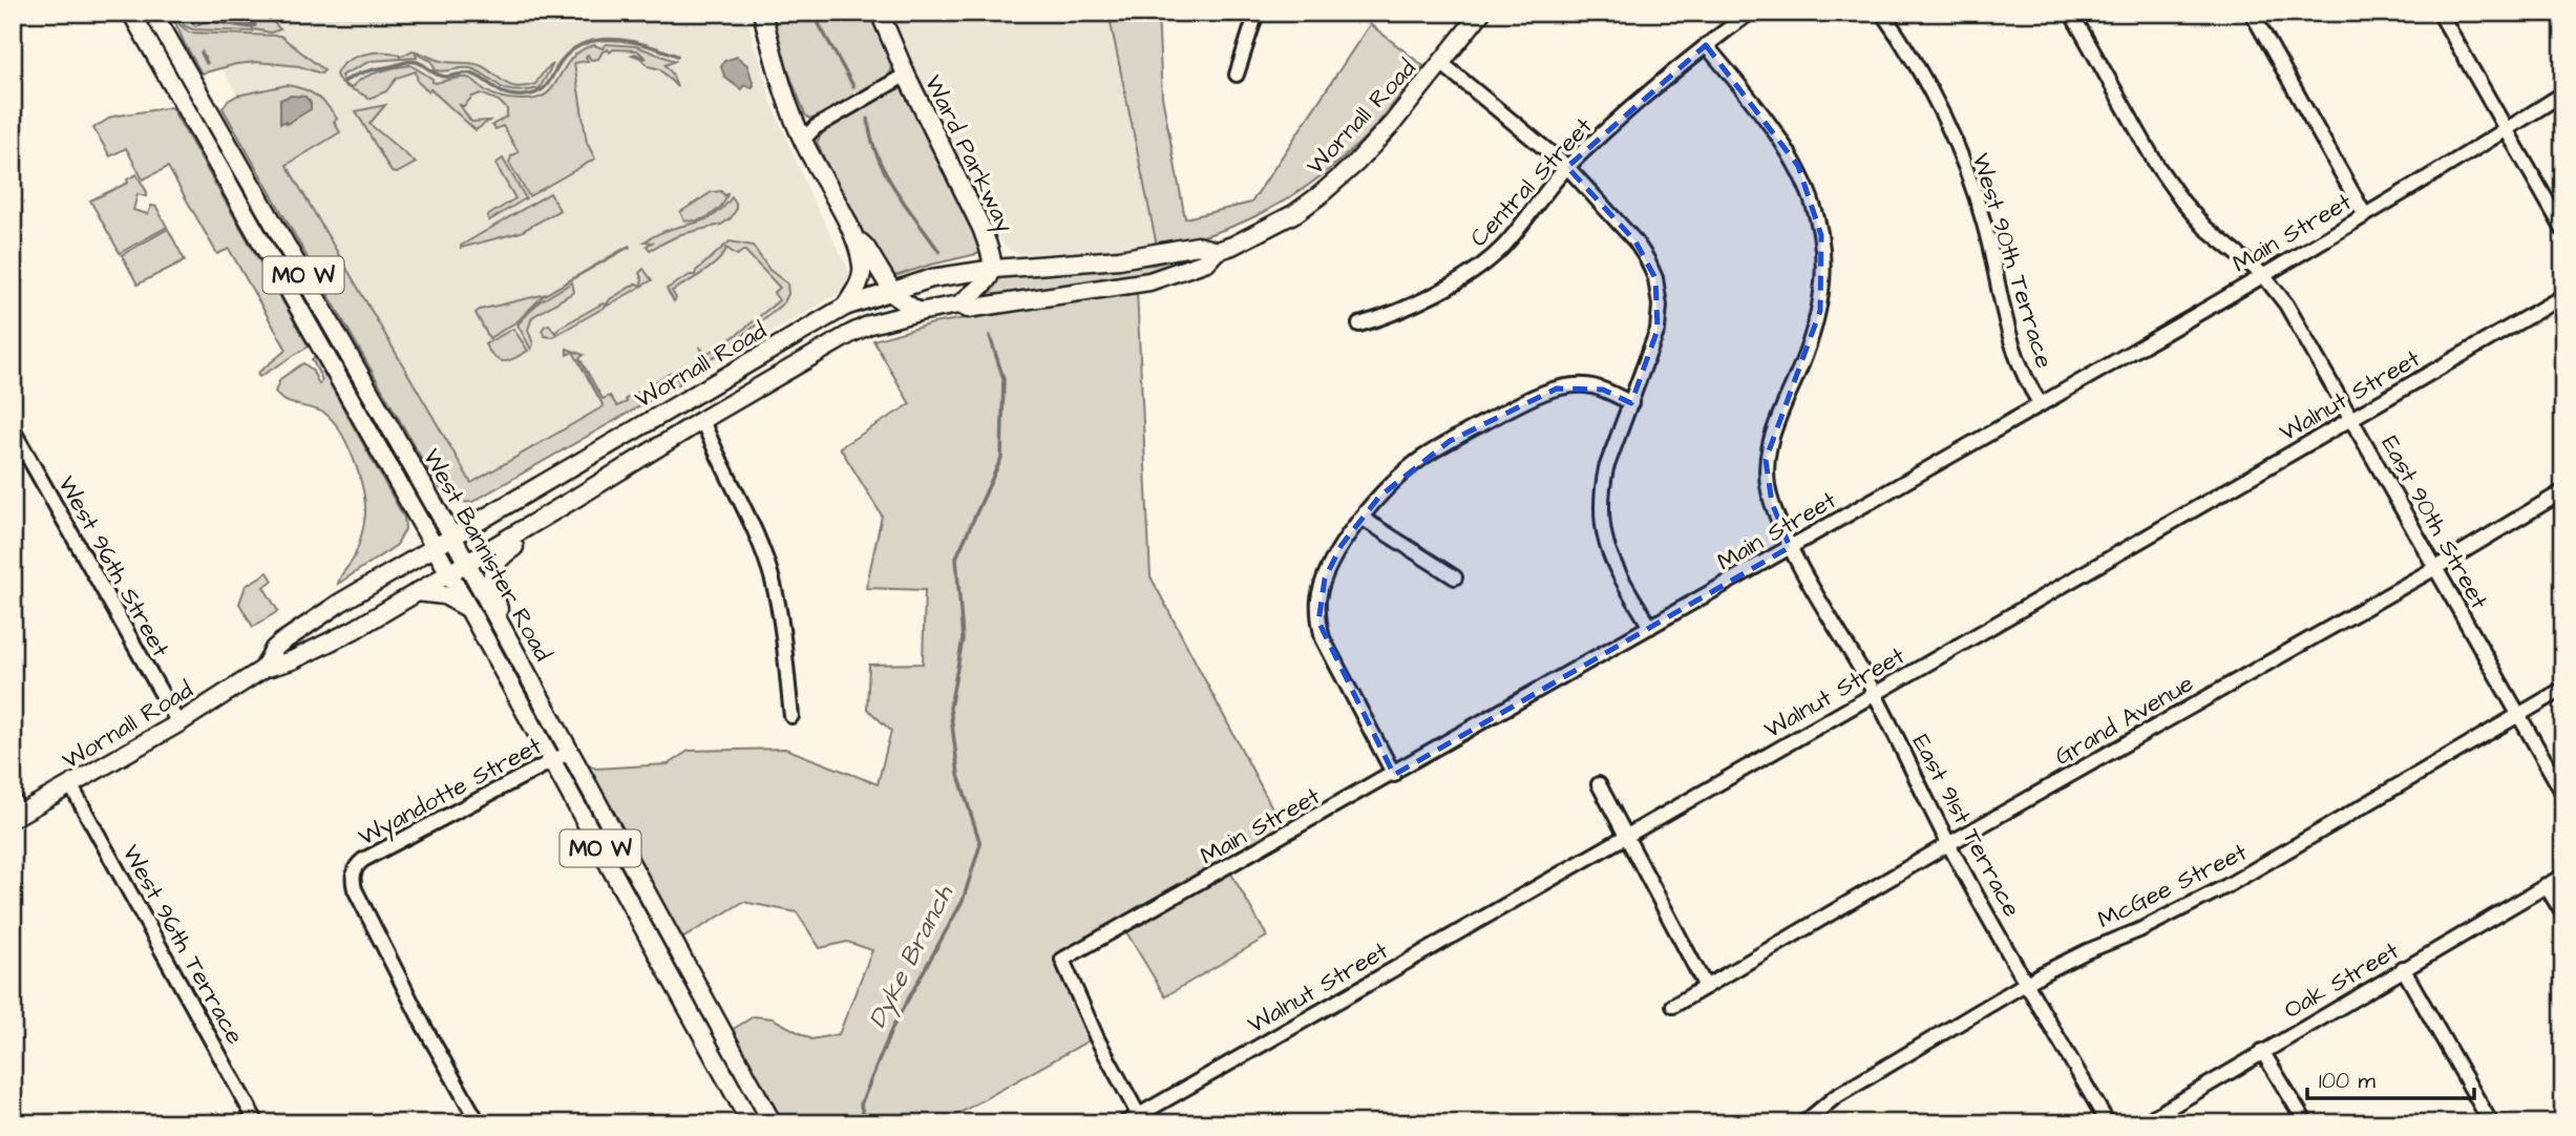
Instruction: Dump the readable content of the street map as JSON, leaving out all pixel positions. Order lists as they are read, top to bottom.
{
  "streets": {
    "main road": [
      "Wornall Road",
      "Ward Parkway",
      "MO W",
      "West Bannister Road"
    ],
    "street": [
      "Central Street",
      "Main Street",
      "West 90th Terrace",
      "Walnut Street",
      "East 90th Street",
      "West 96th Street",
      "Grand Avenue",
      "Wyandotte Street",
      "East 91st Terrace",
      "McGee Street",
      "West 96th Terrace",
      "Oak Street"
    ]
  },
  "crossings": [
    ["Wornall Road", "Ward Parkway"],
    ["Wornall Road", "West Bannister Road"],
    ["Wornall Road", "West 96th Street"],
    ["Wornall Road", "West 96th Terrace"],
    ["Central Street", "East 91st Terrace"],
    ["Main Street", "West 90th Terrace"],
    ["Main Street", "Walnut Street"],
    ["Main Street", "East 90th Street"],
    ["Main Street", "East 91st Terrace"],
    ["Walnut Street", "East 90th Street"],
    ["Walnut Street", "East 91st Terrace"],
    ["East 90th Street", "Grand Avenue"],
    ["East 90th Street", "McGee Street"],
    ["West Bannister Road", "Wyandotte Street"],
    ["Grand Avenue", "East 91st Terrace"],
    ["East 91st Terrace", "McGee Street"]
  ],
  "water": ["Dyke Branch"],
  "scale_bar": "100 m"
}
